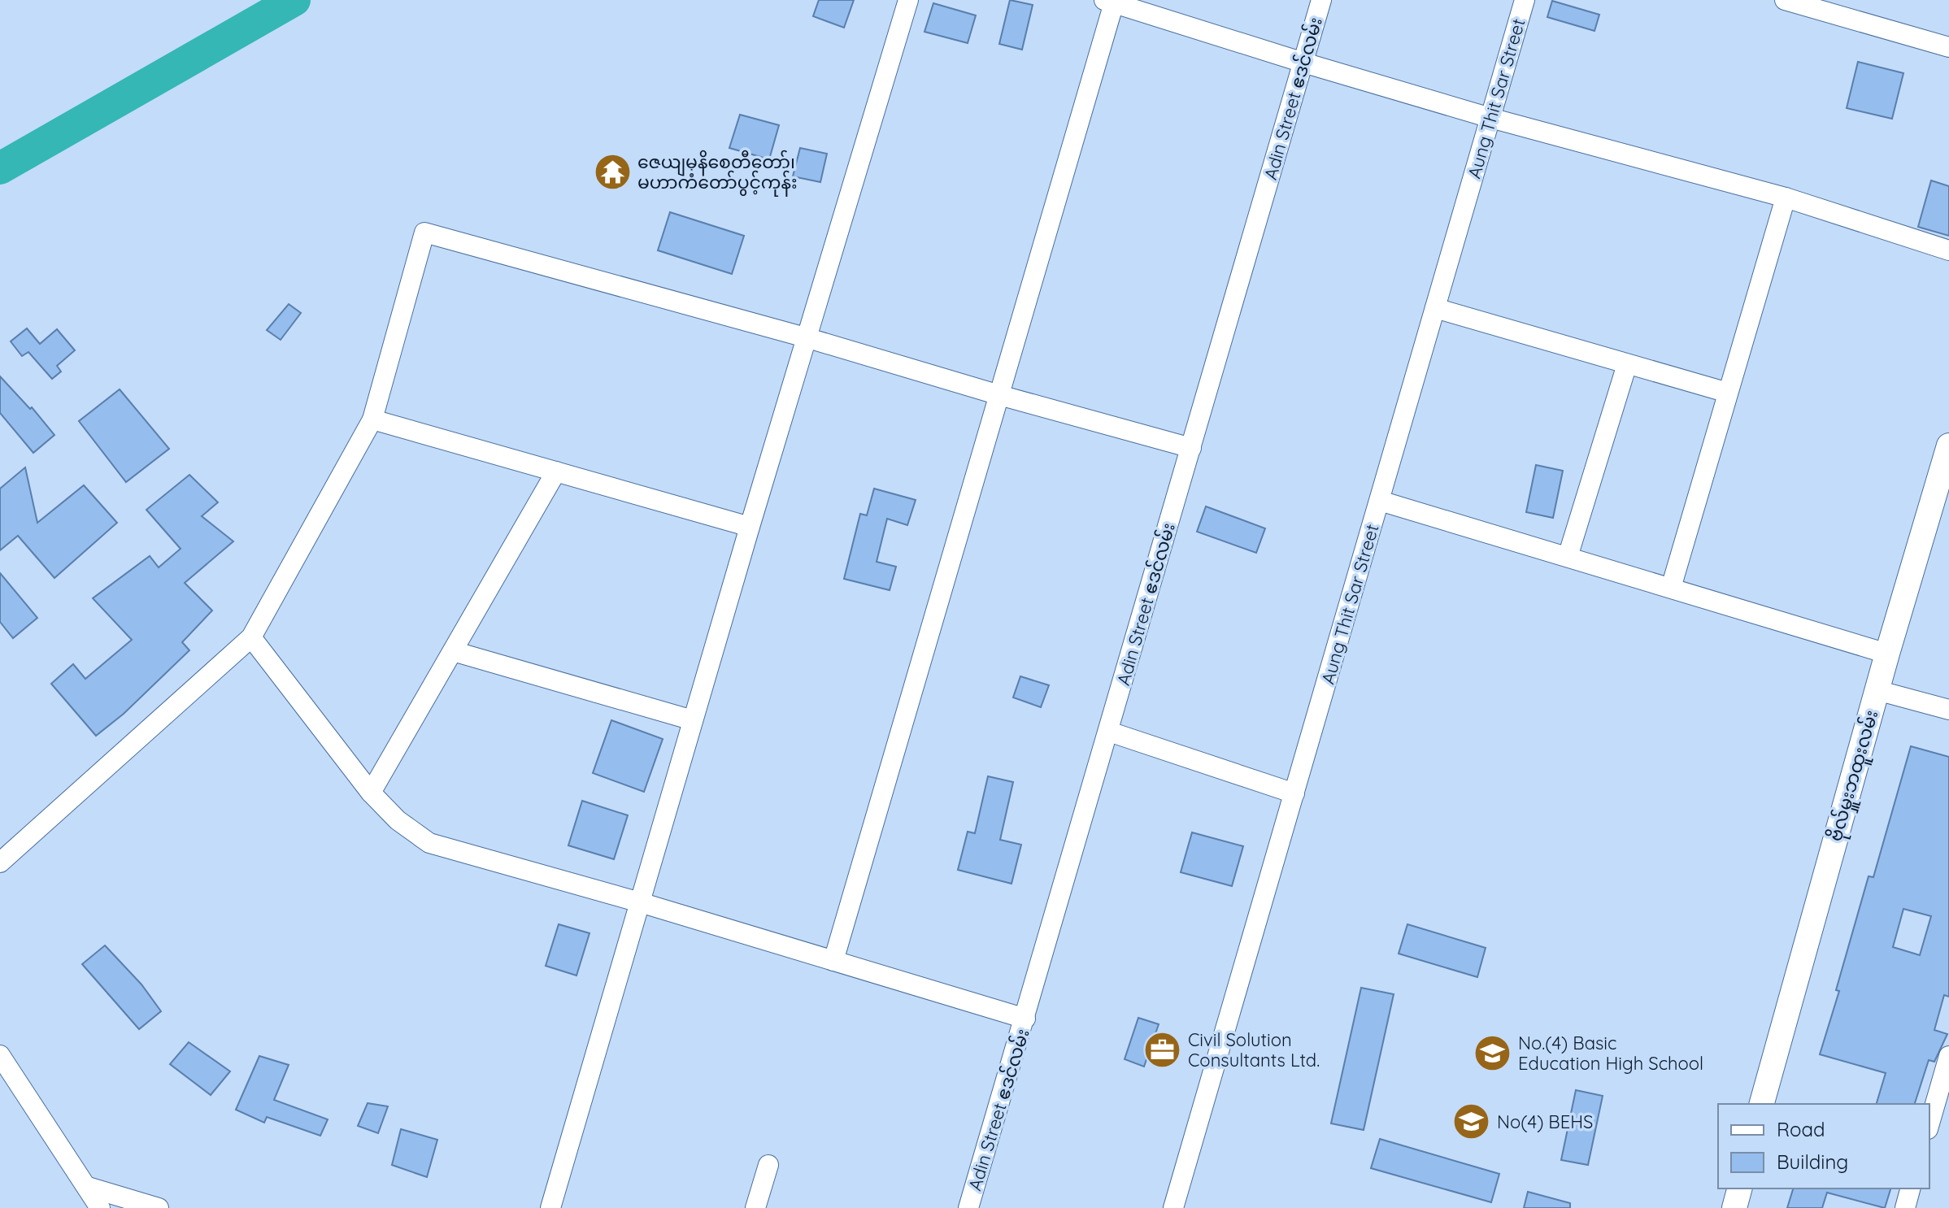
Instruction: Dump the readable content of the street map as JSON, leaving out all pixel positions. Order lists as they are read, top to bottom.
{
  "streets": {
    "main road": ["ဗိုလ်မှူးဘထူးလမ်း"],
    "street": ["Adin Street ဧဒင်လမ်း", "Aung Thit Sar Street"]
  },
  "places": {
    "temple": ["ဇေယျမုနိစေတီတော်၊ မဟာကံတော်ပွင့်ကုန်း"],
    "office": ["Civil Solution Consultants Ltd."],
    "school or university": ["No.(4) Basic Education High School", "No(4) BEHS"]
  },
  "legend": ["Road", "Building"]
}
